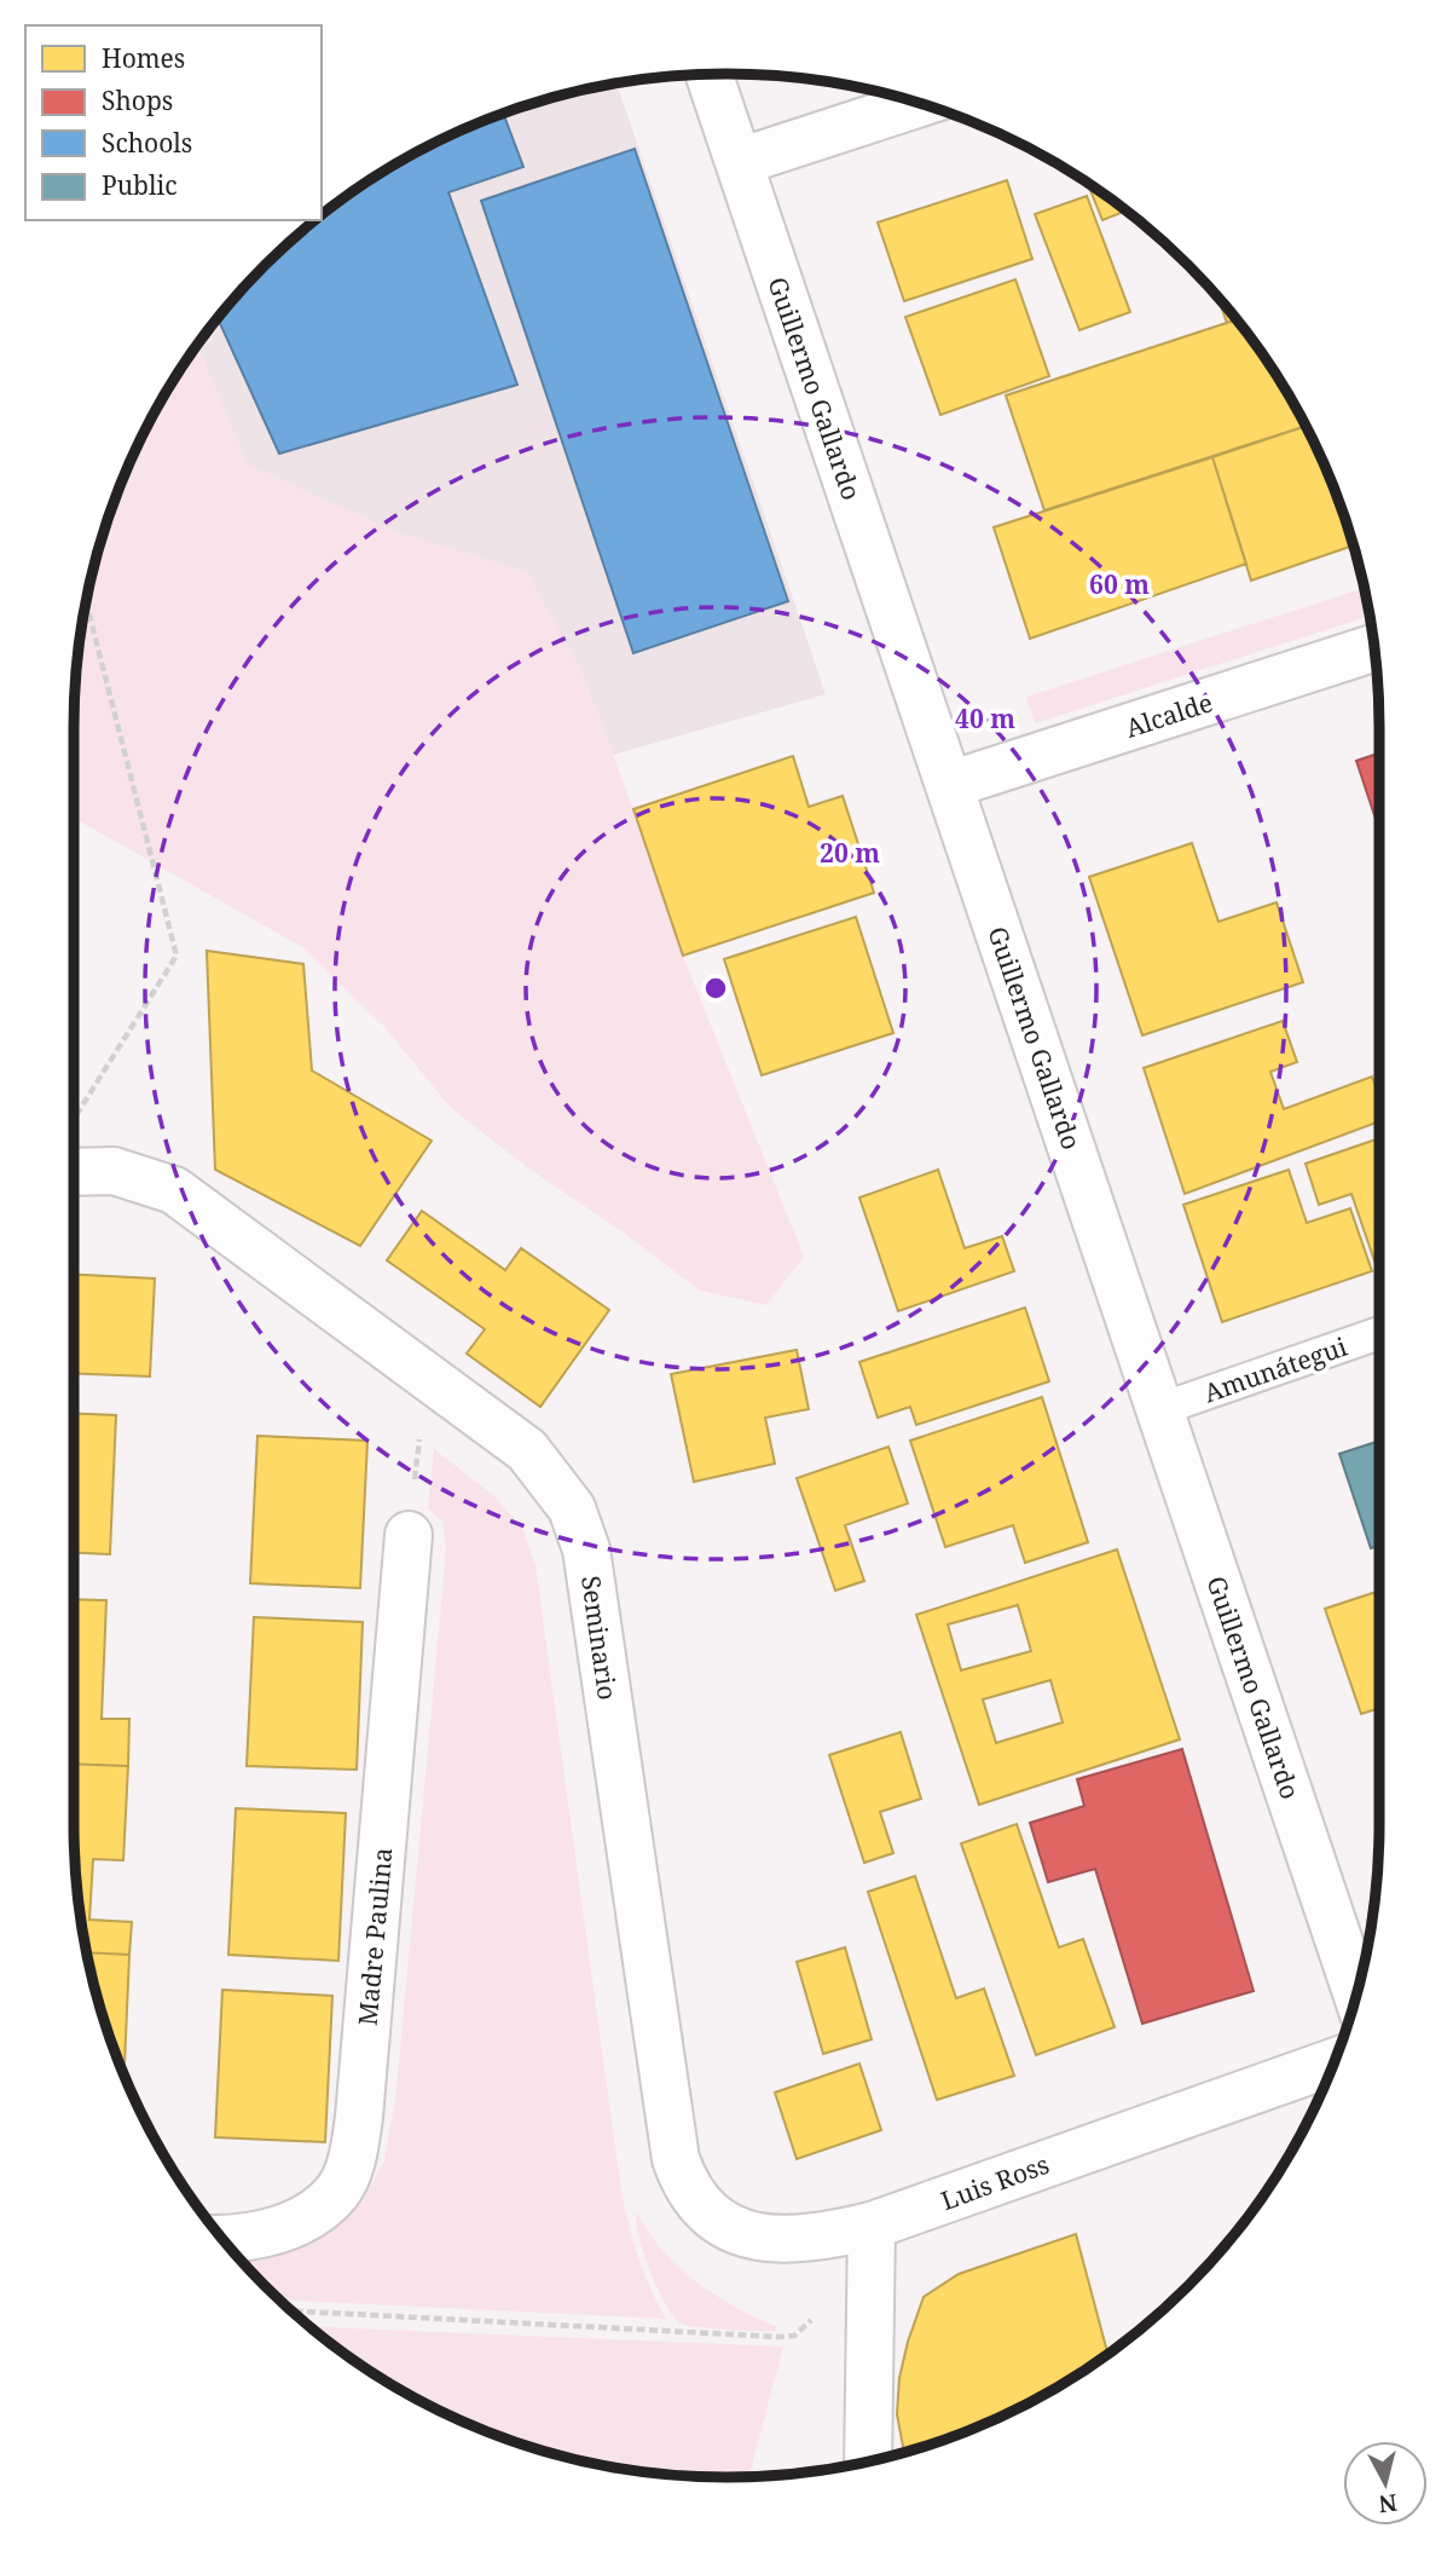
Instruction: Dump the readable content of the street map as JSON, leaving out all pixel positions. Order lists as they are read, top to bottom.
{
  "streets": {
    "street": [
      "Guillermo Gallardo",
      "Alcalde",
      "Seminario",
      "Madre Paulina",
      "Luis Ross"
    ],
    "lane": ["Amunátegui"]
  },
  "crossings": [
    ["Guillermo Gallardo", "Alcalde"],
    ["Guillermo Gallardo", "Amunátegui"],
    ["Seminario", "Luis Ross"]
  ],
  "legend": [
    "Homes",
    "Shops",
    "Schools",
    "Public"
  ],
  "north": "bottom",
  "rings": ["60 m", "40 m", "20 m"]
}
